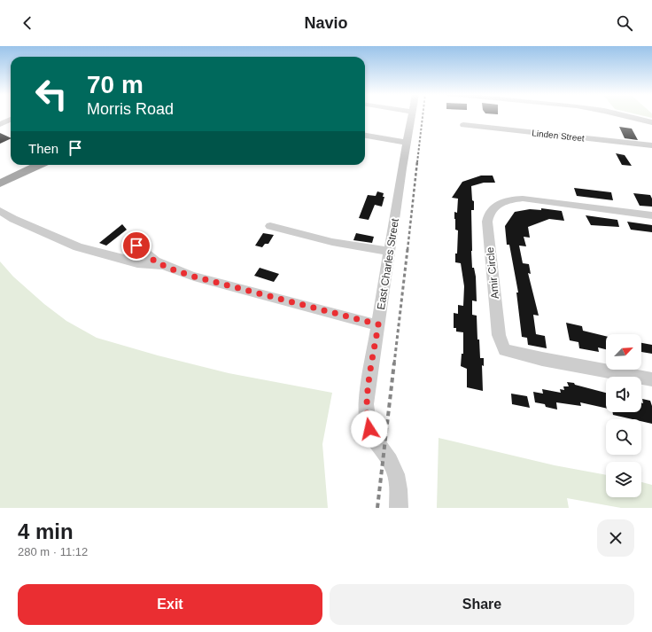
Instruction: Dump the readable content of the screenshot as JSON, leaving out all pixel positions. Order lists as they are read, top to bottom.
{
  "streets": {
    "street": ["Linden Street", "East Charles Street", "Amir Circle"]
  },
  "north": "top right",
  "page": {
    "header": "Navio",
    "turn": ["70 m", "Morris Road"],
    "then": "Then",
    "heading": ["4 min", "280 m · 11:12"],
    "buttons": ["Exit", "Share"]
  }
}
